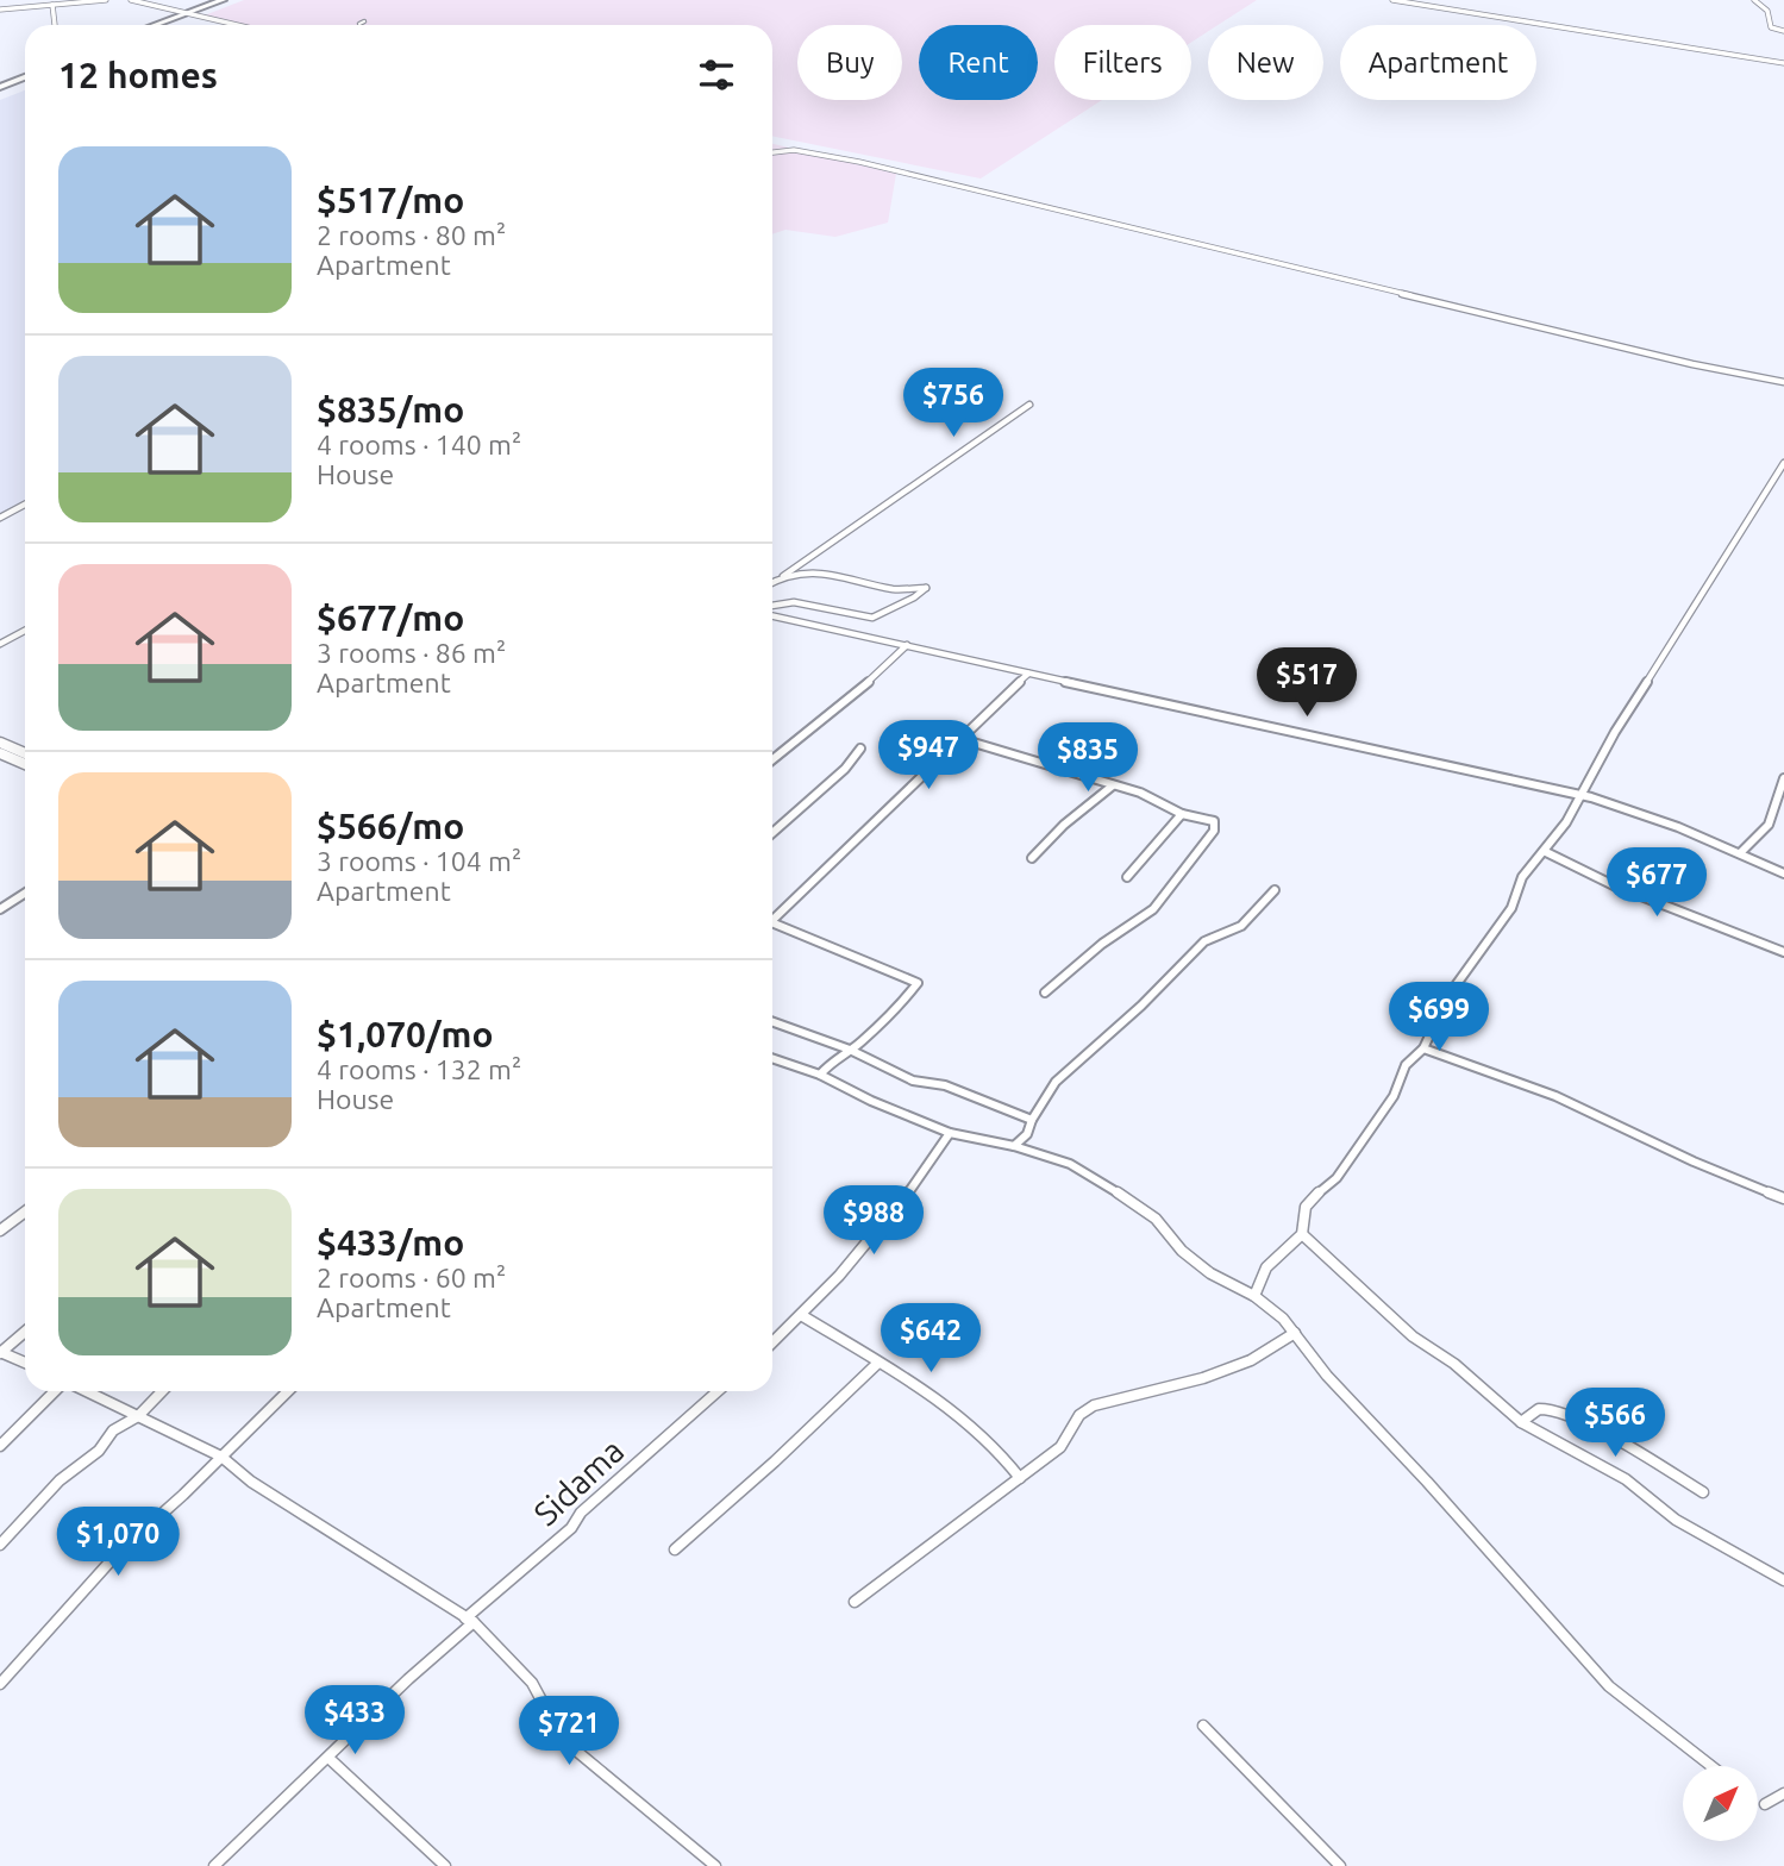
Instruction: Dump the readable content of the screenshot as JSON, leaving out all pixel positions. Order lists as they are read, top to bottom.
{
  "streets": {
    "street": ["Sidama"]
  },
  "north": "top right",
  "page": {
    "chip": [
      "Buy",
      "Rent",
      "Filters",
      "New",
      "Apartment"
    ],
    "heading": "12 homes",
    "list": [
      {
        "name": "$517/mo",
        "note": "2 rooms · 80 m² · Apartment"
      },
      {
        "name": "$835/mo",
        "note": "4 rooms · 140 m² · House"
      },
      {
        "name": "$677/mo",
        "note": "3 rooms · 86 m² · Apartment"
      },
      {
        "name": "$566/mo",
        "note": "3 rooms · 104 m² · Apartment"
      },
      {
        "name": "$1,070/mo",
        "note": "4 rooms · 132 m² · House"
      },
      {
        "name": "$433/mo",
        "note": "2 rooms · 60 m² · Apartment"
      }
    ],
    "price": [
      "$756",
      "$517",
      "$947",
      "$835",
      "$677",
      "$699",
      "$988",
      "$642",
      "$566",
      "$1,070",
      "$433",
      "$721"
    ]
  }
}
